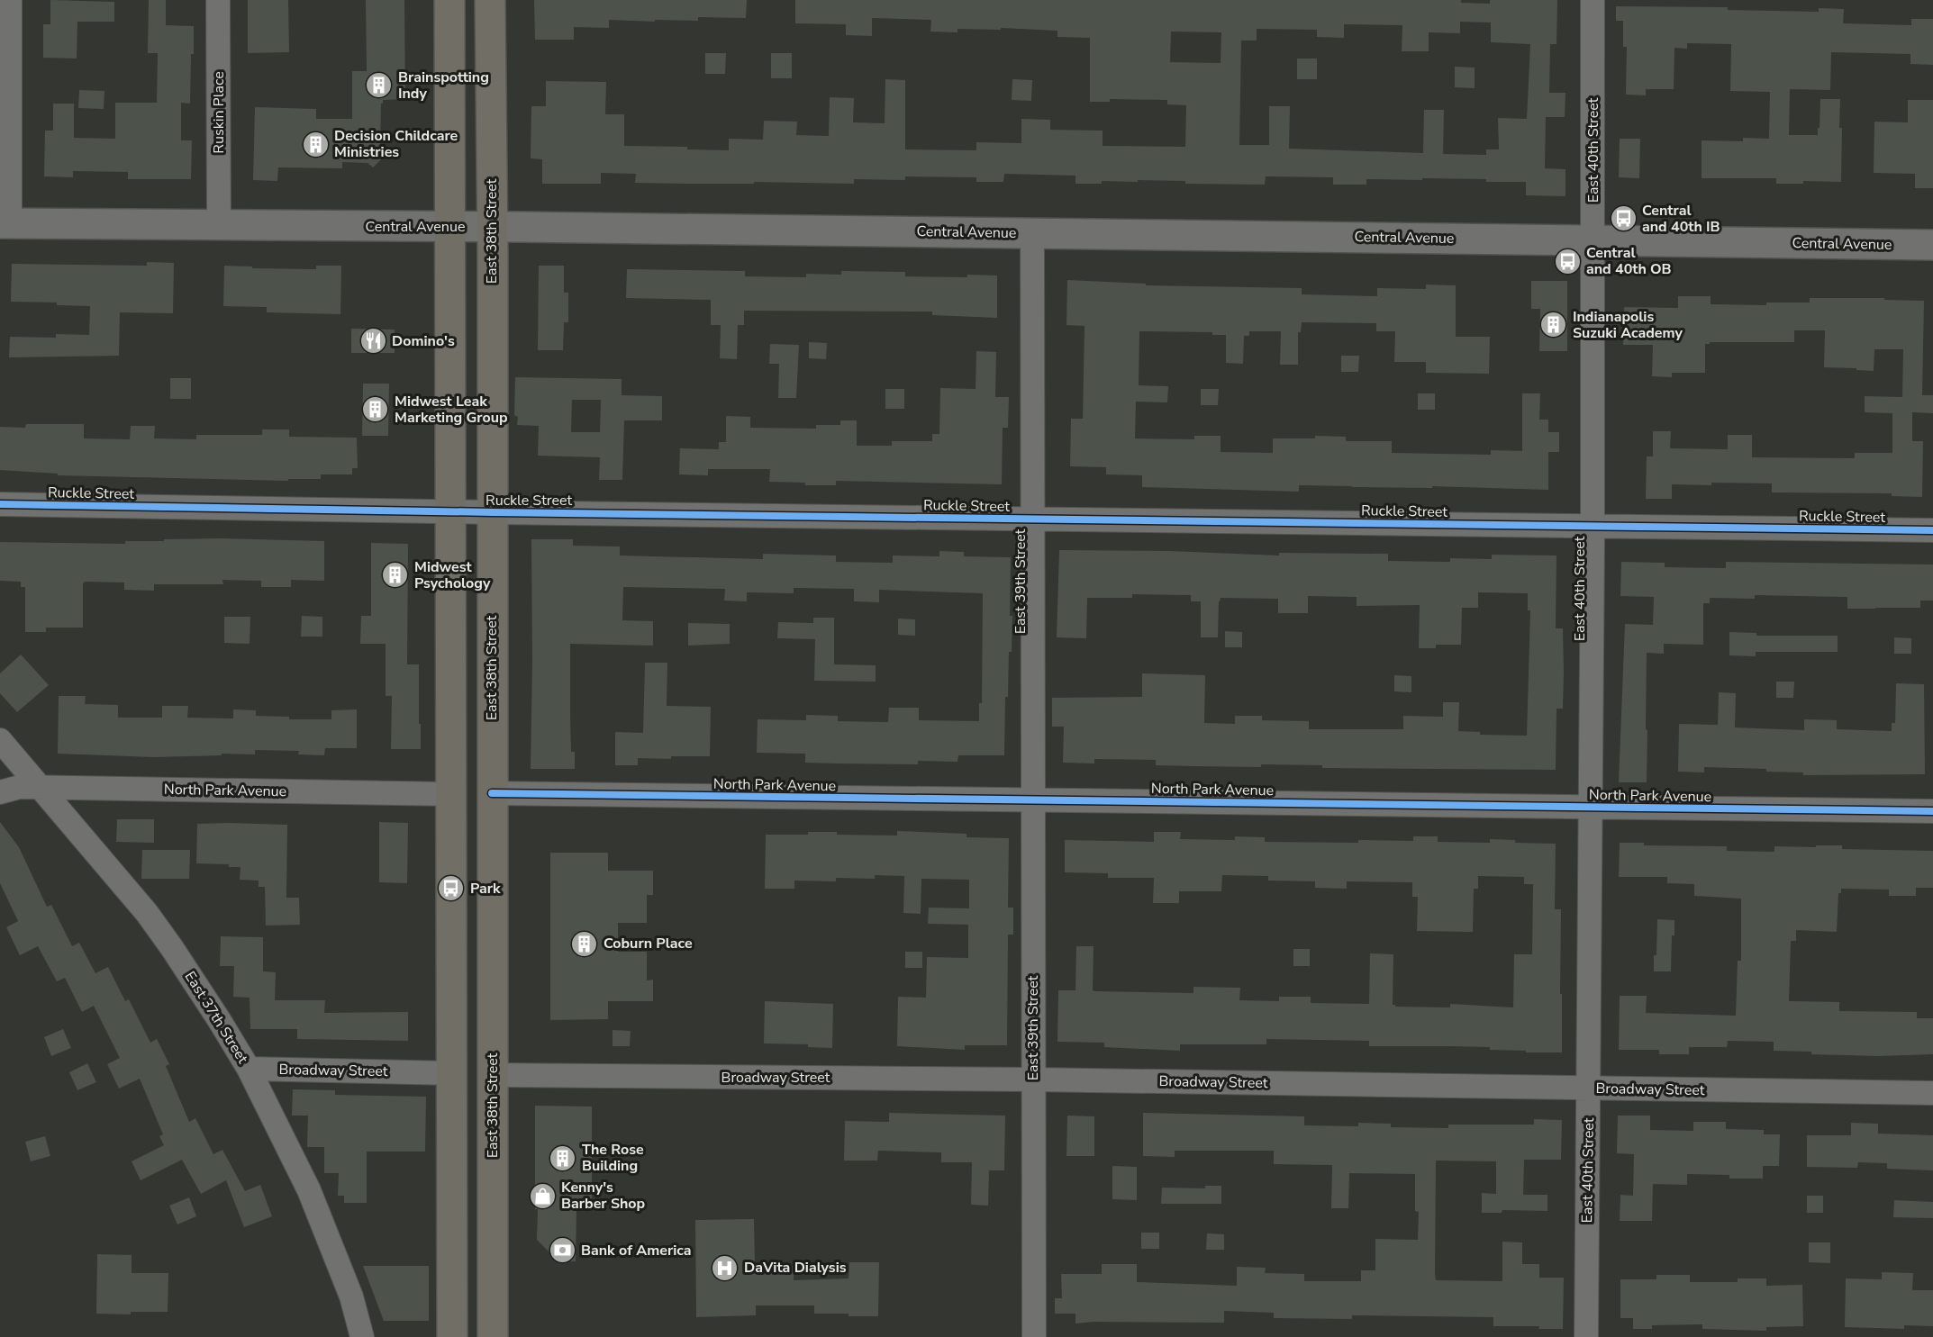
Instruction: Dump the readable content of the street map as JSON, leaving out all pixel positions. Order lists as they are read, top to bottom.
{
  "streets": {
    "main road": ["Central Avenue", "East 38th Street"],
    "street": [
      "Ruskin Place",
      "East 40th Street",
      "Ruckle Street",
      "East 39th Street",
      "North Park Avenue",
      "East 37th Street",
      "Broadway Street"
    ]
  },
  "crossings": [
    ["Ruskin Place", "Central Avenue"],
    ["East 40th Street", "Central Avenue"],
    ["East 40th Street", "Ruckle Street"],
    ["East 40th Street", "North Park Avenue"],
    ["East 40th Street", "Broadway Street"],
    ["Central Avenue", "East 38th Street"],
    ["Central Avenue", "East 39th Street"],
    ["East 38th Street", "Ruckle Street"],
    ["East 38th Street", "North Park Avenue"],
    ["East 38th Street", "Broadway Street"],
    ["Ruckle Street", "East 39th Street"],
    ["East 39th Street", "North Park Avenue"],
    ["East 39th Street", "Broadway Street"],
    ["North Park Avenue", "East 37th Street"],
    ["East 37th Street", "Broadway Street"]
  ],
  "places": {
    "building": [
      "Brainspotting Indy",
      "Decision Childcare Ministries",
      "Indianapolis Suzuki Academy",
      "Midwest Leak Marketing Group",
      "Midwest Psychology",
      "Coburn Place",
      "The Rose Building"
    ],
    "bus stop": ["Central and 40th IB", "Central and 40th OB", "Park"],
    "restaurant": ["Domino's"],
    "shop": ["Kenny's Barber Shop"],
    "bank": ["Bank of America"],
    "hospital": ["DaVita Dialysis"]
  }
}
